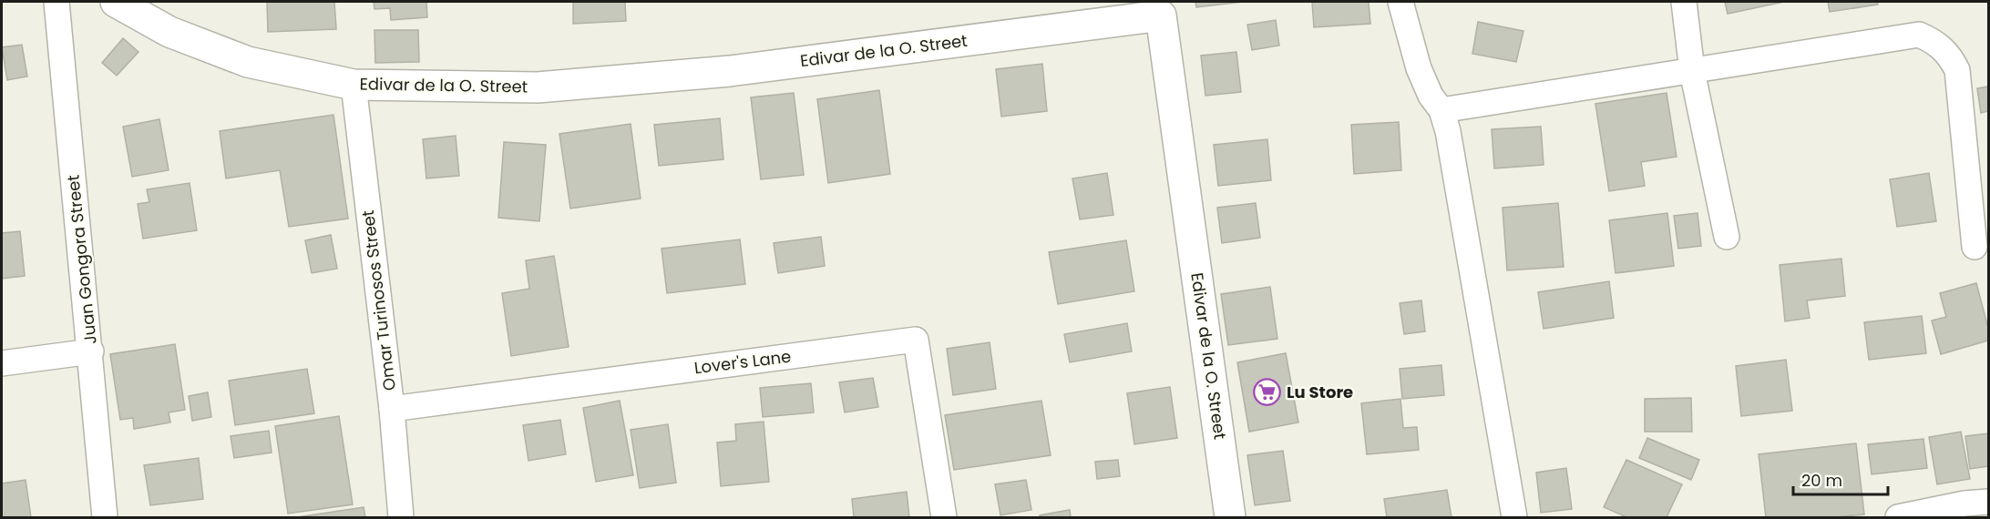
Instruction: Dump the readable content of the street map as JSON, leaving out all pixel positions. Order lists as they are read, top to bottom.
{
  "streets": {
    "street": [
      "Edivar de la O. Street",
      "Juan Gongora Street",
      "Omar Turinosos Street",
      "Lover's Lane"
    ]
  },
  "crossings": [
    ["Edivar de la O. Street", "Omar Turinosos Street"],
    ["Omar Turinosos Street", "Lover's Lane"]
  ],
  "places": {
    "supermarket": ["Lu Store"]
  },
  "scale_bar": "20 m"
}
